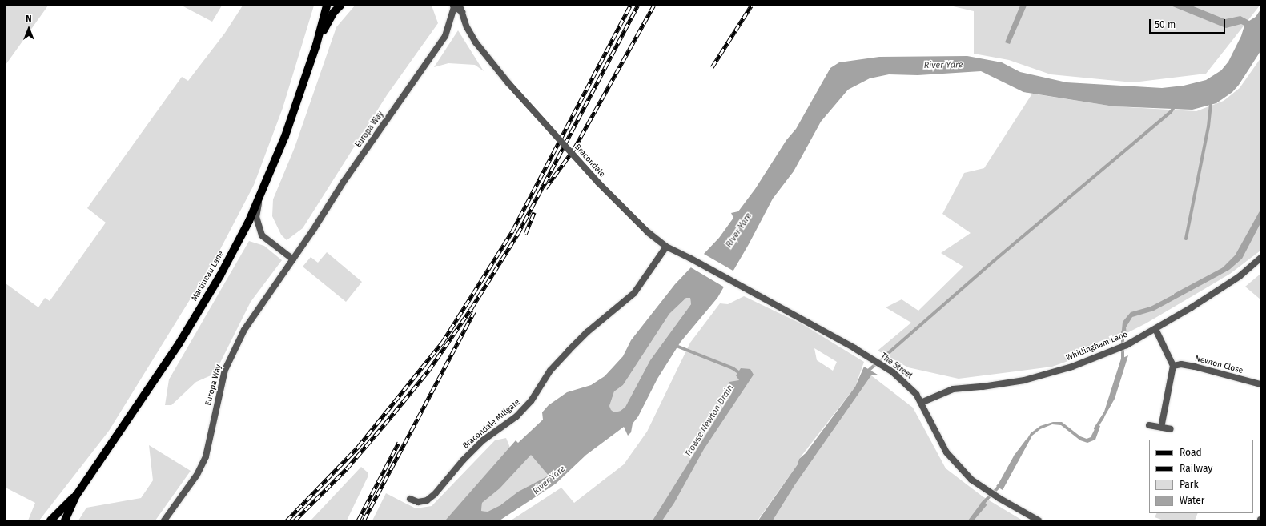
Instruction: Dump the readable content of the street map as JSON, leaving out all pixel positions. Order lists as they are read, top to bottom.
{
  "streets": {
    "main road": ["Martineau Lane"],
    "street": [
      "Europa Way",
      "Bracondale",
      "Whitlingham Lane",
      "Newton Close",
      "The Street",
      "Bracondale Millgate"
    ]
  },
  "crossings": [
    ["Europa Way", "Bracondale"],
    ["Bracondale", "The Street"],
    ["Bracondale", "Bracondale Millgate"],
    ["Whitlingham Lane", "The Street"]
  ],
  "water": ["River Yare", "Trowse Newton Drain"],
  "legend": [
    "Road",
    "Railway",
    "Park",
    "Water"
  ],
  "scale_bar": "50 m",
  "north": "top"
}
